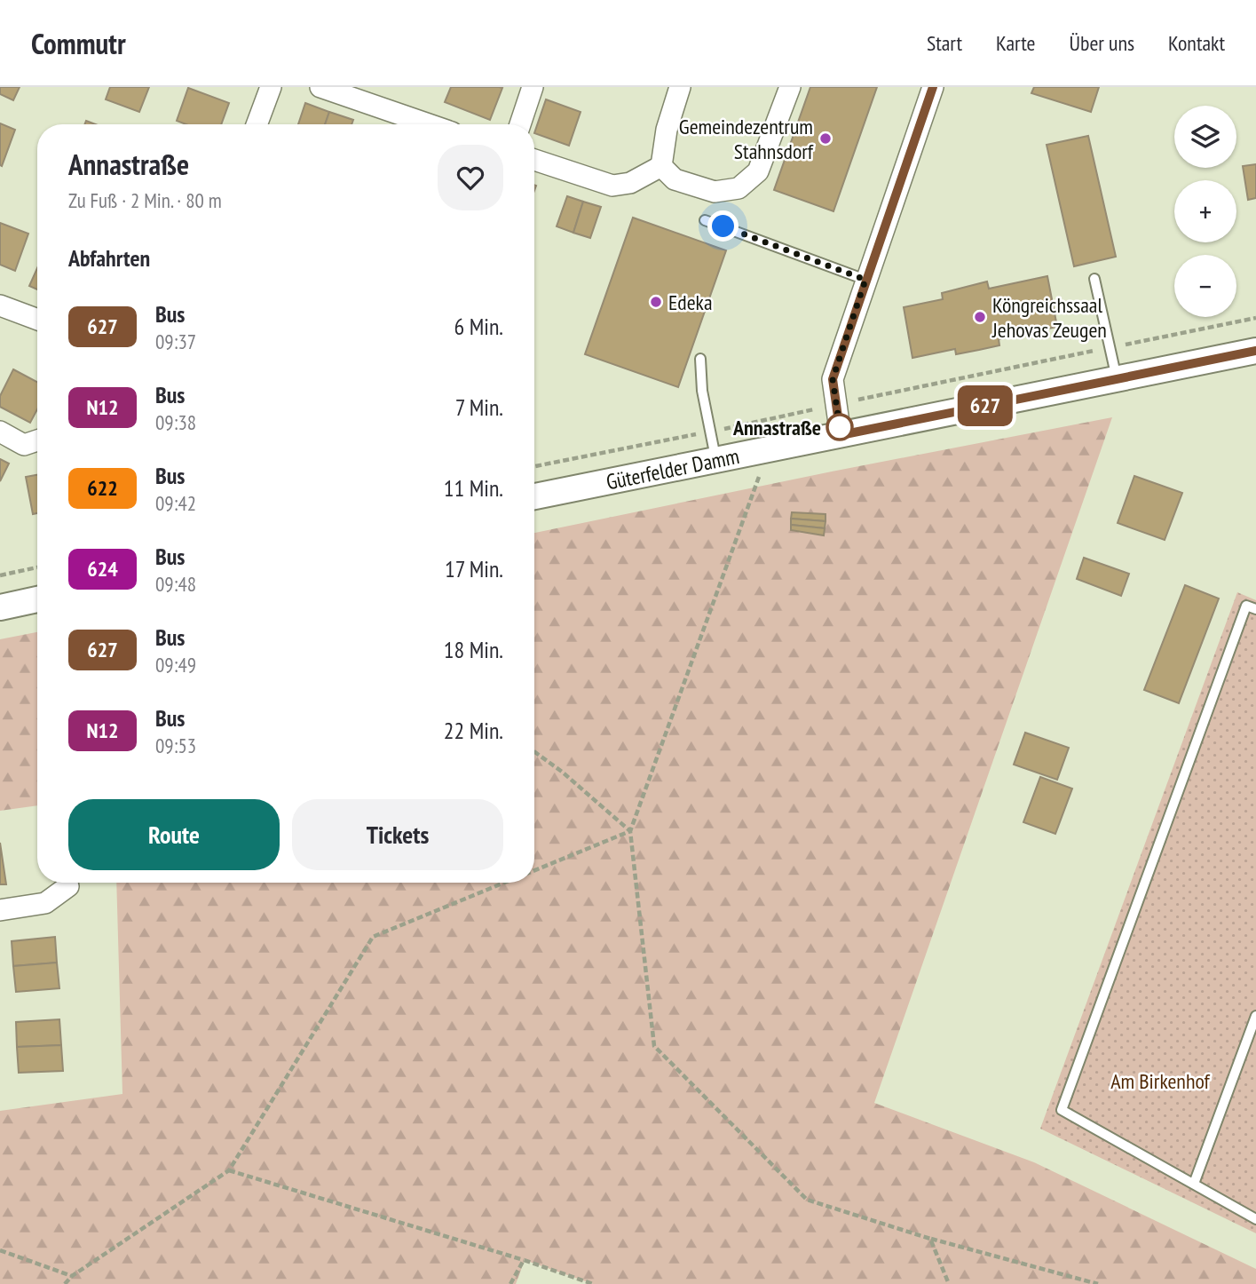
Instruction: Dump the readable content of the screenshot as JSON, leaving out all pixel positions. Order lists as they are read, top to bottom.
{
  "streets": {
    "street": ["Güterfelder Damm"]
  },
  "parks": ["Am Birkenhof"],
  "places": [
    "Gemeindezentrum Stahnsdorf",
    "Edeka",
    "Köngreichssaal Jehovas Zeugen",
    "Annastraße"
  ],
  "lines": ["bus line 627"],
  "page": {
    "header": "Commutr",
    "nav": [
      "Start",
      "Karte",
      "Über uns",
      "Kontakt"
    ],
    "on_map": "627",
    "map_buttons": ["+", "−"],
    "heading": [
      ["Annastraße", "Zu Fuß · 2 Min. · 80 m"],
      "Abfahrten"
    ],
    "list": [
      {
        "mark": "627",
        "name": "Bus",
        "note": "09:37",
        "value": "6 Min."
      },
      {
        "mark": "N12",
        "name": "Bus",
        "note": "09:38",
        "value": "7 Min."
      },
      {
        "mark": "622",
        "name": "Bus",
        "note": "09:42",
        "value": "11 Min."
      },
      {
        "mark": "624",
        "name": "Bus",
        "note": "09:48",
        "value": "17 Min."
      },
      {
        "mark": "627",
        "name": "Bus",
        "note": "09:49",
        "value": "18 Min."
      },
      {
        "mark": "N12",
        "name": "Bus",
        "note": "09:53",
        "value": "22 Min."
      }
    ],
    "buttons": ["Route", "Tickets"]
  }
}
